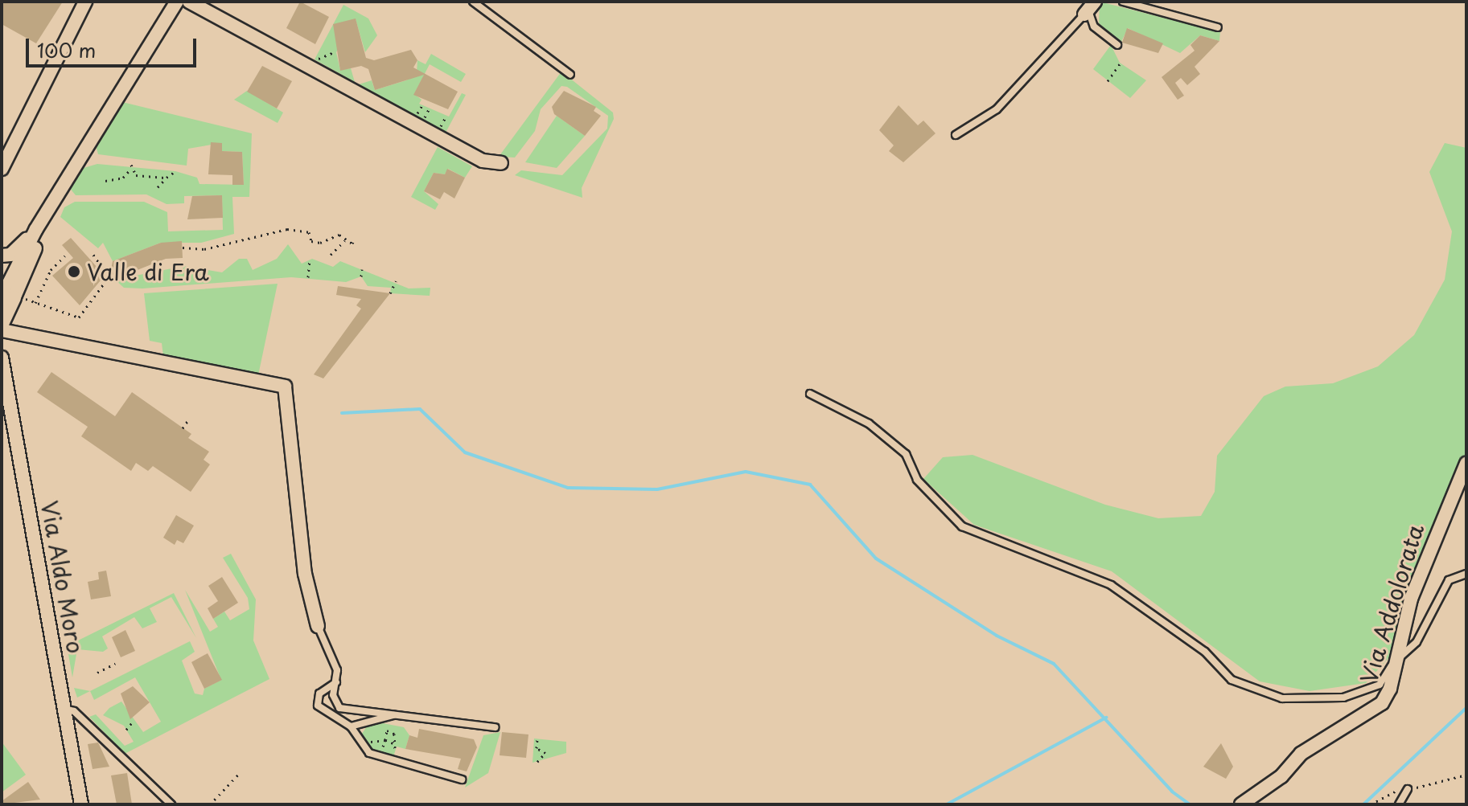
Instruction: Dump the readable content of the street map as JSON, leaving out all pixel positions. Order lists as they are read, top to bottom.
{
  "streets": {
    "street": ["Via Aldo Moro", "Via Addolorata"]
  },
  "places": ["Valle di Era"],
  "scale_bar": "100 m"
}
